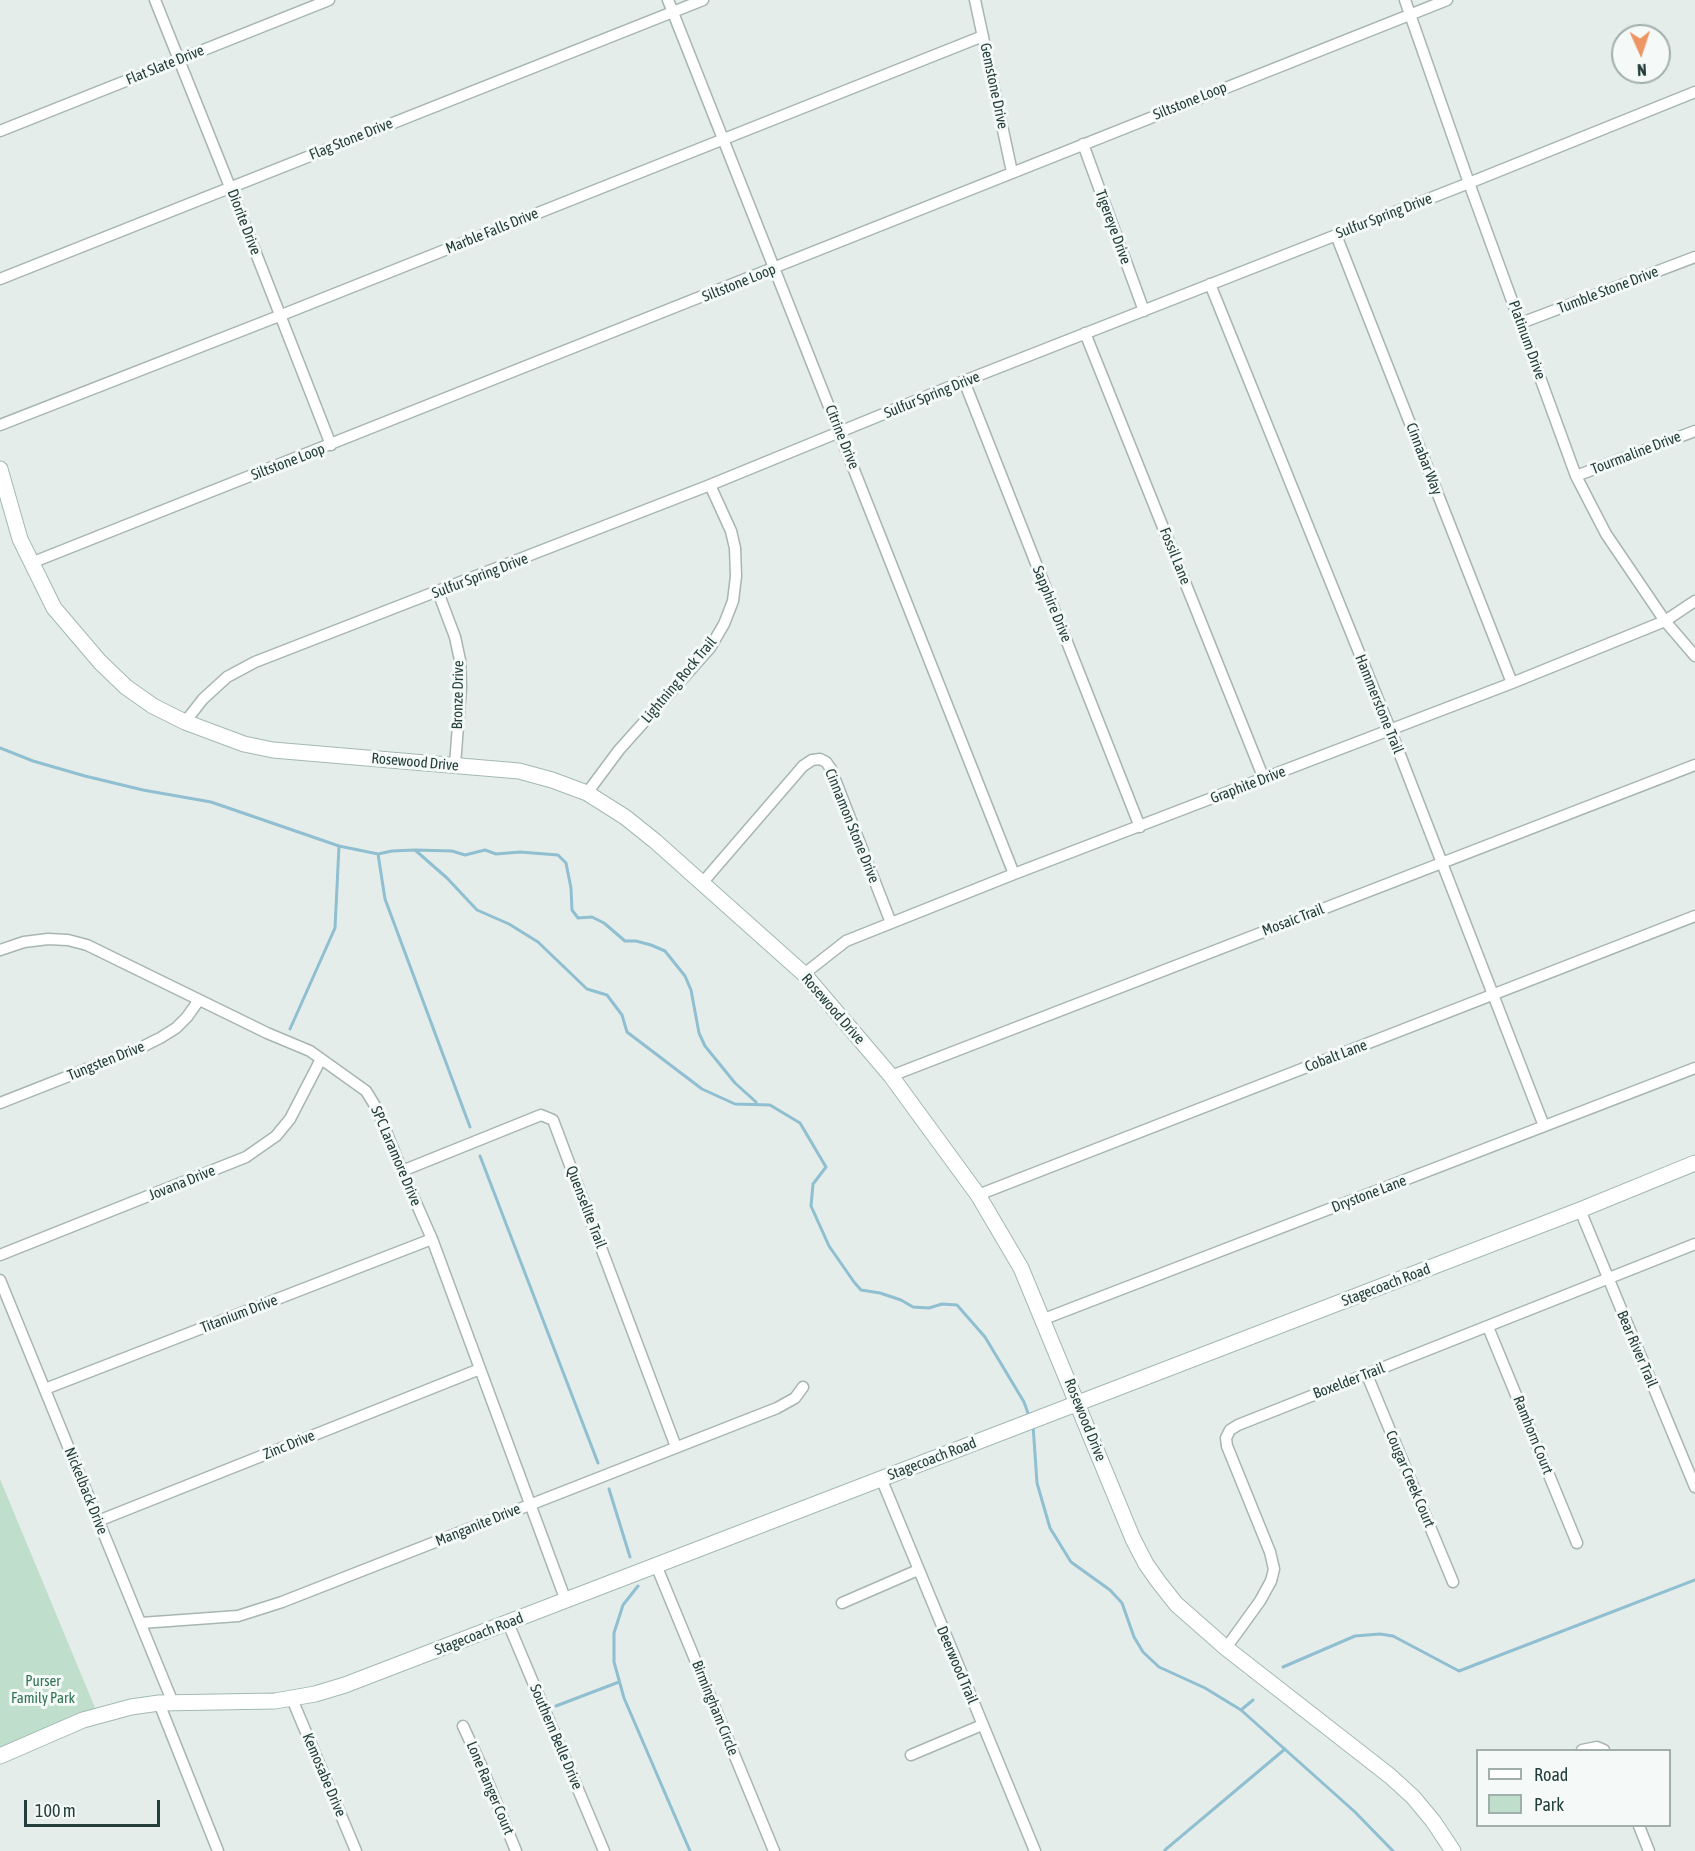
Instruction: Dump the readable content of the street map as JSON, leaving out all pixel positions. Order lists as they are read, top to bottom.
{
  "streets": {
    "street": [
      "Flat Slate Drive",
      "Gemstone Drive",
      "Siltstone Loop",
      "Flag Stone Drive",
      "Sulfur Spring Drive",
      "Diorite Drive",
      "Tigereye Drive",
      "Marble Falls Drive",
      "Tumble Stone Drive",
      "Platinum Drive",
      "Citrine Drive",
      "Tourmaline Drive",
      "Cinnabar Way",
      "Fossil Lane",
      "Sapphire Drive",
      "Lightning Rock Trail",
      "Bronze Drive",
      "Hammerstone Trail",
      "Rosewood Drive",
      "Graphite Drive",
      "Cinnamon Stone Drive",
      "Mosaic Trail",
      "Cobalt Lane",
      "Tungsten Drive",
      "SPC Laramore Drive",
      "Jovana Drive",
      "Drystone Lane",
      "Quenselite Trail",
      "Stagecoach Road",
      "Titanium Drive",
      "Bear River Trail",
      "Boxelder Trail",
      "Ramhorn Court",
      "Zinc Drive",
      "Cougar Creek Court",
      "Nickelback Drive",
      "Manganite Drive",
      "Deerwood Trail",
      "Birmingham Circle",
      "Southern Belle Drive",
      "Kemosabe Drive",
      "Lone Ranger Court"
    ]
  },
  "crossings": [
    ["Flat Slate Drive", "Diorite Drive"],
    ["Gemstone Drive", "Siltstone Loop"],
    ["Gemstone Drive", "Marble Falls Drive"],
    ["Siltstone Loop", "Diorite Drive"],
    ["Siltstone Loop", "Tigereye Drive"],
    ["Siltstone Loop", "Platinum Drive"],
    ["Siltstone Loop", "Citrine Drive"],
    ["Siltstone Loop", "Rosewood Drive"],
    ["Flag Stone Drive", "Diorite Drive"],
    ["Flag Stone Drive", "Citrine Drive"],
    ["Sulfur Spring Drive", "Tigereye Drive"],
    ["Sulfur Spring Drive", "Platinum Drive"],
    ["Sulfur Spring Drive", "Citrine Drive"],
    ["Sulfur Spring Drive", "Cinnabar Way"],
    ["Sulfur Spring Drive", "Fossil Lane"],
    ["Sulfur Spring Drive", "Sapphire Drive"],
    ["Sulfur Spring Drive", "Lightning Rock Trail"],
    ["Sulfur Spring Drive", "Bronze Drive"],
    ["Sulfur Spring Drive", "Hammerstone Trail"],
    ["Sulfur Spring Drive", "Rosewood Drive"],
    ["Diorite Drive", "Marble Falls Drive"],
    ["Marble Falls Drive", "Citrine Drive"],
    ["Tumble Stone Drive", "Platinum Drive"],
    ["Platinum Drive", "Tourmaline Drive"],
    ["Platinum Drive", "Graphite Drive"],
    ["Citrine Drive", "Graphite Drive"],
    ["Cinnabar Way", "Graphite Drive"],
    ["Fossil Lane", "Graphite Drive"],
    ["Sapphire Drive", "Graphite Drive"],
    ["Lightning Rock Trail", "Rosewood Drive"],
    ["Bronze Drive", "Rosewood Drive"],
    ["Hammerstone Trail", "Graphite Drive"],
    ["Hammerstone Trail", "Mosaic Trail"],
    ["Hammerstone Trail", "Cobalt Lane"],
    ["Hammerstone Trail", "Drystone Lane"],
    ["Rosewood Drive", "Graphite Drive"],
    ["Rosewood Drive", "Cinnamon Stone Drive"],
    ["Rosewood Drive", "Mosaic Trail"],
    ["Rosewood Drive", "Cobalt Lane"],
    ["Rosewood Drive", "Drystone Lane"],
    ["Rosewood Drive", "Stagecoach Road"],
    ["Rosewood Drive", "Boxelder Trail"],
    ["Graphite Drive", "Cinnamon Stone Drive"],
    ["Tungsten Drive", "SPC Laramore Drive"],
    ["SPC Laramore Drive", "Jovana Drive"],
    ["SPC Laramore Drive", "Quenselite Trail"],
    ["SPC Laramore Drive", "Stagecoach Road"],
    ["SPC Laramore Drive", "Titanium Drive"],
    ["SPC Laramore Drive", "Zinc Drive"],
    ["SPC Laramore Drive", "Manganite Drive"],
    ["Quenselite Trail", "Manganite Drive"],
    ["Stagecoach Road", "Bear River Trail"],
    ["Stagecoach Road", "Nickelback Drive"],
    ["Stagecoach Road", "Deerwood Trail"],
    ["Stagecoach Road", "Birmingham Circle"],
    ["Stagecoach Road", "Southern Belle Drive"],
    ["Stagecoach Road", "Kemosabe Drive"],
    ["Titanium Drive", "Nickelback Drive"],
    ["Bear River Trail", "Boxelder Trail"],
    ["Boxelder Trail", "Ramhorn Court"],
    ["Boxelder Trail", "Cougar Creek Court"],
    ["Zinc Drive", "Nickelback Drive"],
    ["Nickelback Drive", "Manganite Drive"]
  ],
  "parks": ["Purser Family Park"],
  "legend": ["Road", "Park"],
  "scale_bar": "100 m",
  "north": "bottom"
}
